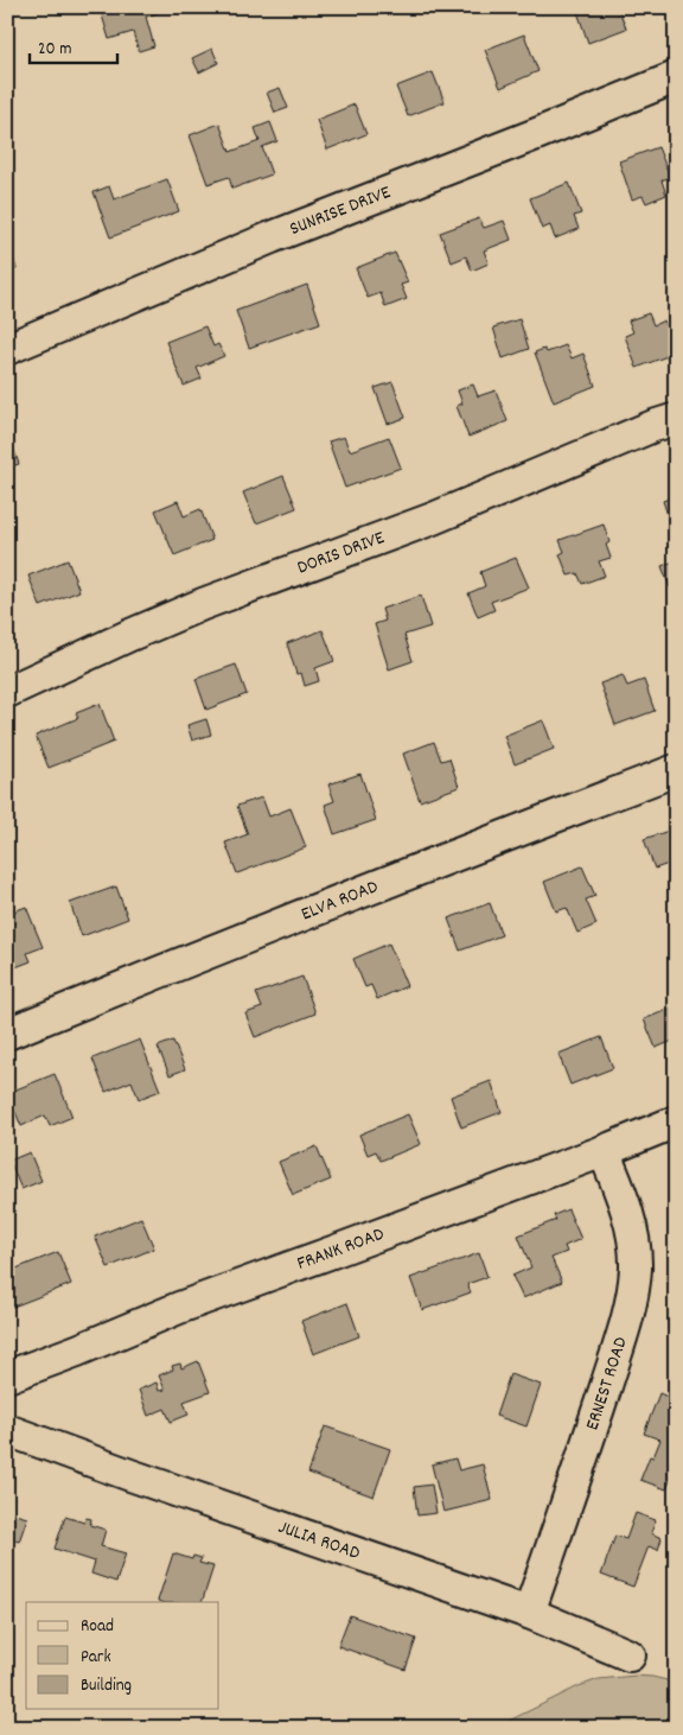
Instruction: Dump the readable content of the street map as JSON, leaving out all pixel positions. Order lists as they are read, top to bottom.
{
  "streets": {
    "street": [
      "SUNRISE DRIVE",
      "DORIS DRIVE",
      "ELVA ROAD",
      "FRANK ROAD",
      "ERNEST ROAD",
      "JULIA ROAD"
    ]
  },
  "crossings": [
    ["FRANK ROAD", "ERNEST ROAD"],
    ["ERNEST ROAD", "JULIA ROAD"]
  ],
  "legend": ["Road", "Park", "Building"],
  "scale_bar": "20 m"
}
